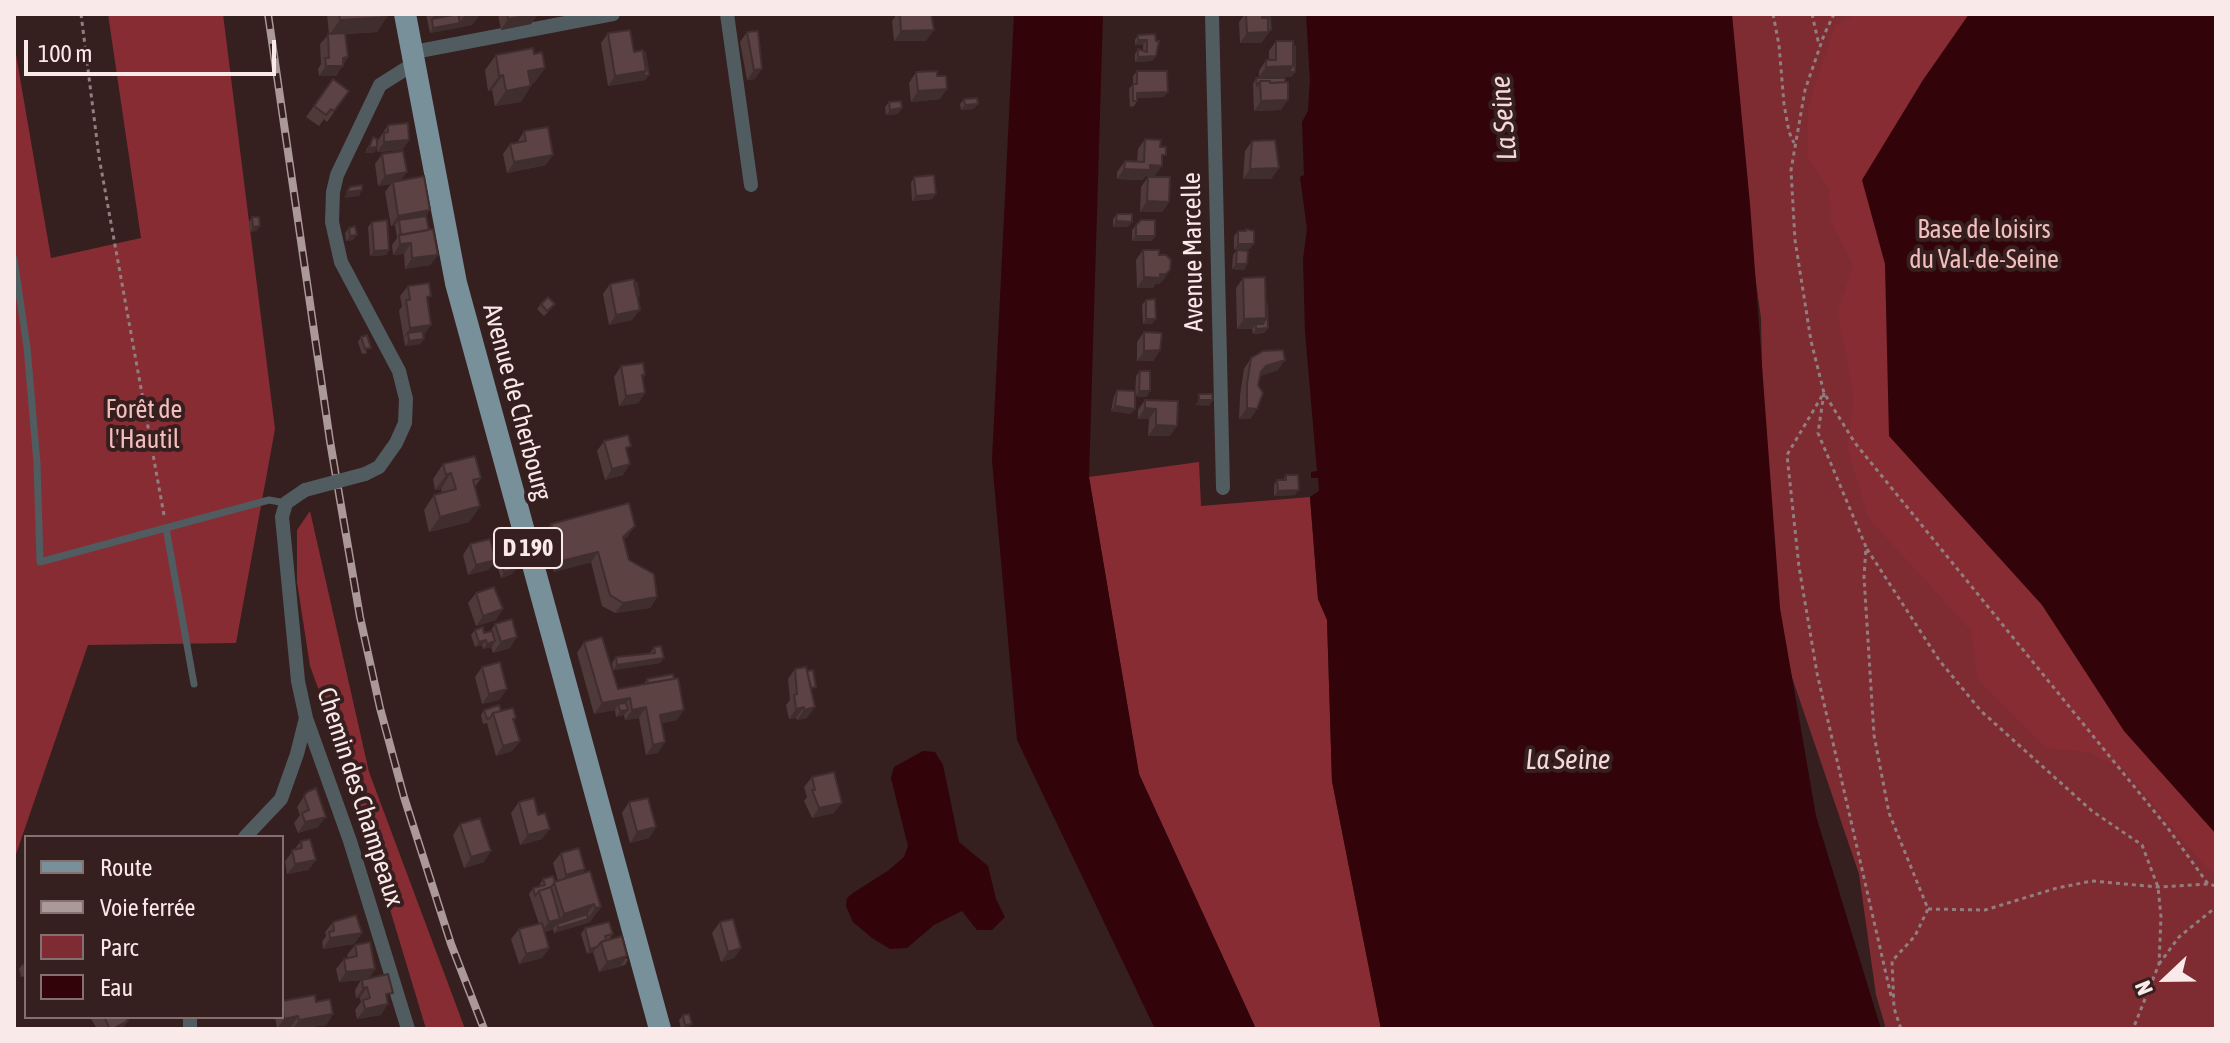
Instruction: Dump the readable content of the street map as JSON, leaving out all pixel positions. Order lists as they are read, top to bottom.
{
  "streets": {
    "main road": ["Avenue de Cherbourg", "D 190"],
    "street": ["Avenue Marcelle", "Chemin des Champeaux"]
  },
  "crossings": [
    ["Avenue de Cherbourg", "D 190"]
  ],
  "water": ["La Seine"],
  "parks": ["Base de loisirs du Val-de-Seine", "Forêt de l'Hautil"],
  "legend": [
    "Route",
    "Voie ferrée",
    "Parc",
    "Eau"
  ],
  "scale_bar": "100 m",
  "north": "left"
}
